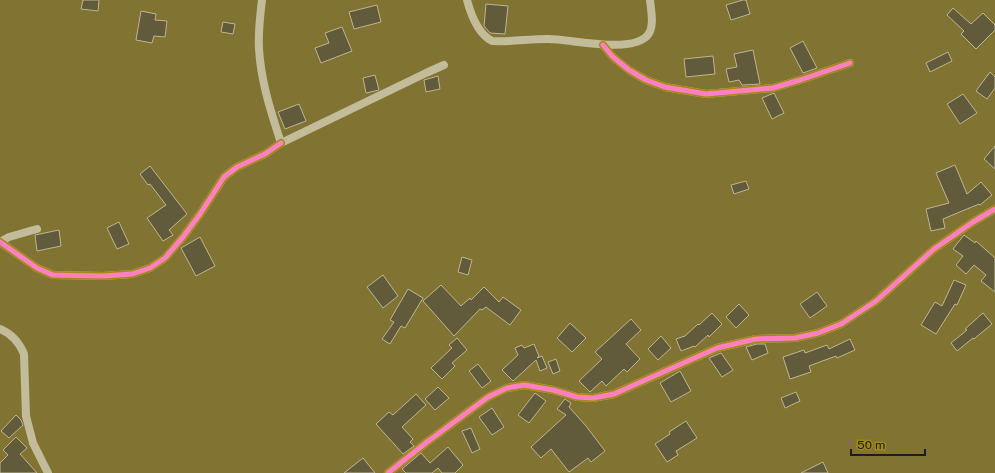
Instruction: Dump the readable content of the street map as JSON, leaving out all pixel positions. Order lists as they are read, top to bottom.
{
  "scale_bar": "50 m"
}
